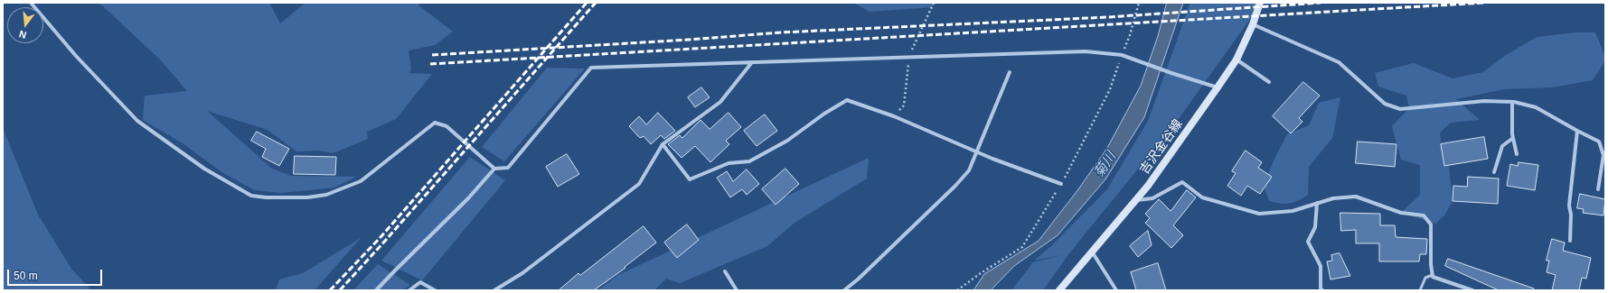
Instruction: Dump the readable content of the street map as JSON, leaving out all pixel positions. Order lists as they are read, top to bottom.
{
  "streets": {
    "main road": ["吉沢金谷線"]
  },
  "water": ["菊川"],
  "scale_bar": "50 m",
  "north": "bottom"
}
